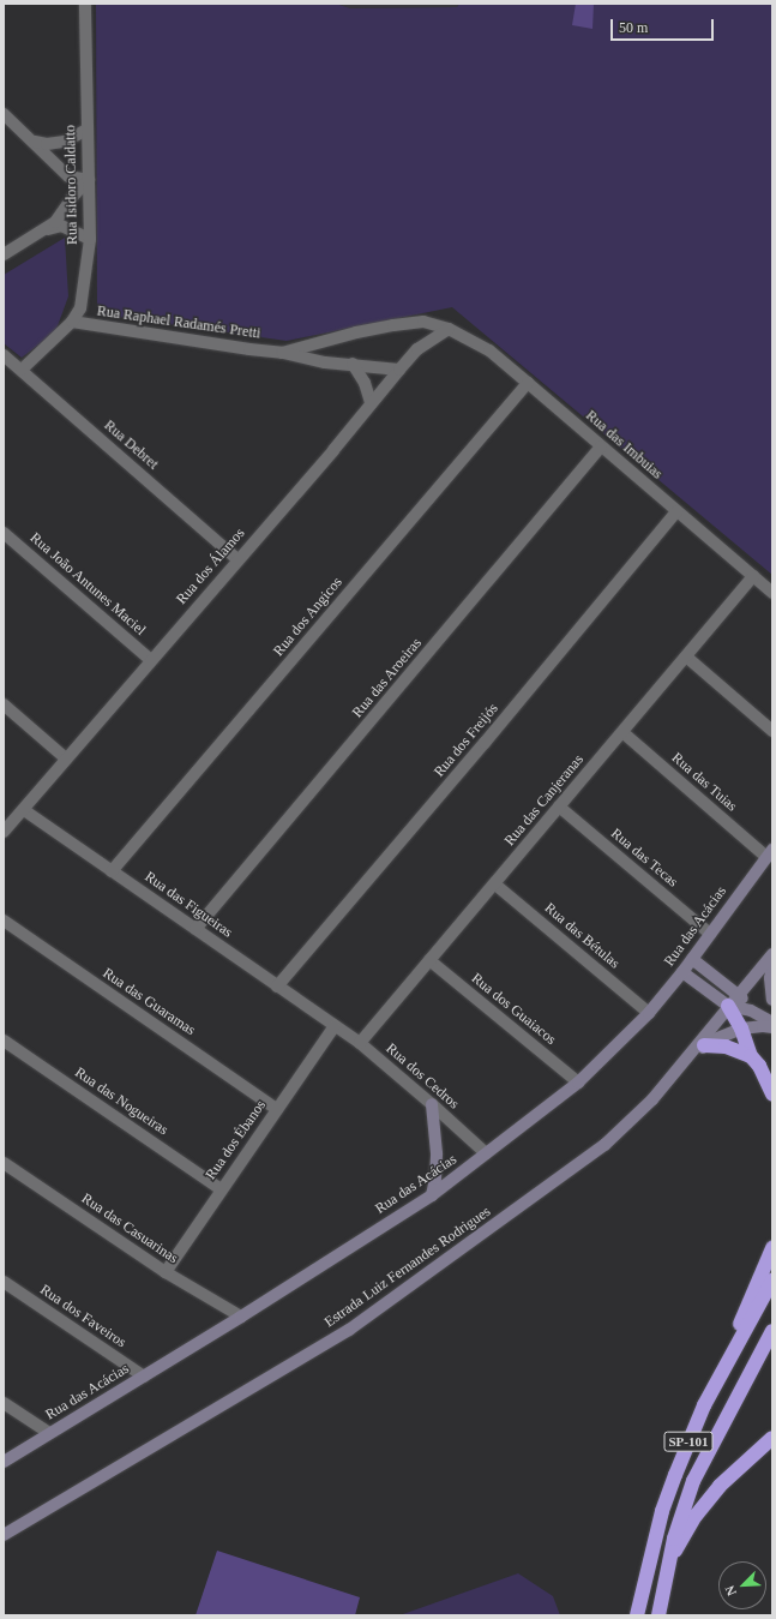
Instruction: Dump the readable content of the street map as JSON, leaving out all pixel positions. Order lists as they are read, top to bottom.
{
  "streets": {
    "highway": ["SP-101"],
    "street": [
      "Rua Isidoro Caldatto",
      "Rua Raphael Radamés Pretti",
      "Rua Debret",
      "Rua das Imbuias",
      "Rua dos Álamos",
      "Rua João Antunes Maciel",
      "Rua dos Angicos",
      "Rua das Aroeiras",
      "Rua dos Freijós",
      "Rua das Tuias",
      "Rua das Canjeranas",
      "Rua das Tecas",
      "Rua das Figueiras",
      "Rua das Acácias",
      "Rua das Bétulas",
      "Rua das Guaramas",
      "Rua dos Guaiacos",
      "Rua dos Cedros",
      "Rua das Nogueiras",
      "Rua dos Ébanos",
      "Rua das Casuarinas",
      "Estrada Luiz Fernandes Rodrigues",
      "Rua dos Faveiros"
    ]
  },
  "crossings": [
    ["Rua Isidoro Caldatto", "Rua Raphael Radamés Pretti"],
    ["Rua Isidoro Caldatto", "Rua Debret"],
    ["Rua Raphael Radamés Pretti", "Rua das Imbuias"],
    ["Rua Raphael Radamés Pretti", "Rua dos Álamos"],
    ["Rua Debret", "Rua dos Álamos"],
    ["Rua das Imbuias", "Rua dos Álamos"],
    ["Rua das Imbuias", "Rua dos Angicos"],
    ["Rua das Imbuias", "Rua das Aroeiras"],
    ["Rua das Imbuias", "Rua dos Freijós"],
    ["Rua das Imbuias", "Rua das Canjeranas"],
    ["Rua dos Álamos", "Rua João Antunes Maciel"],
    ["Rua dos Álamos", "Rua das Figueiras"],
    ["Rua dos Angicos", "Rua das Figueiras"],
    ["Rua das Aroeiras", "Rua das Figueiras"],
    ["Rua dos Freijós", "Rua das Figueiras"],
    ["Rua das Tuias", "Rua das Canjeranas"],
    ["Rua das Tuias", "Rua das Acácias"],
    ["Rua das Canjeranas", "Rua das Tecas"],
    ["Rua das Canjeranas", "Rua das Bétulas"],
    ["Rua das Canjeranas", "Rua dos Guaiacos"],
    ["Rua das Canjeranas", "Rua dos Cedros"],
    ["Rua das Tecas", "Rua das Acácias"],
    ["Rua das Figueiras", "Rua dos Cedros"],
    ["Rua das Figueiras", "Rua dos Ébanos"],
    ["Rua das Acácias", "Rua das Bétulas"],
    ["Rua das Acácias", "Rua dos Guaiacos"],
    ["Rua das Acácias", "Rua dos Cedros"],
    ["Rua das Acácias", "Rua das Casuarinas"],
    ["Rua das Acácias", "Rua dos Faveiros"],
    ["Rua das Guaramas", "Rua dos Ébanos"],
    ["Rua dos Cedros", "Rua dos Ébanos"],
    ["Rua das Nogueiras", "Rua dos Ébanos"],
    ["Rua dos Ébanos", "Rua das Casuarinas"]
  ],
  "scale_bar": "50 m",
  "north": "bottom left"
}
